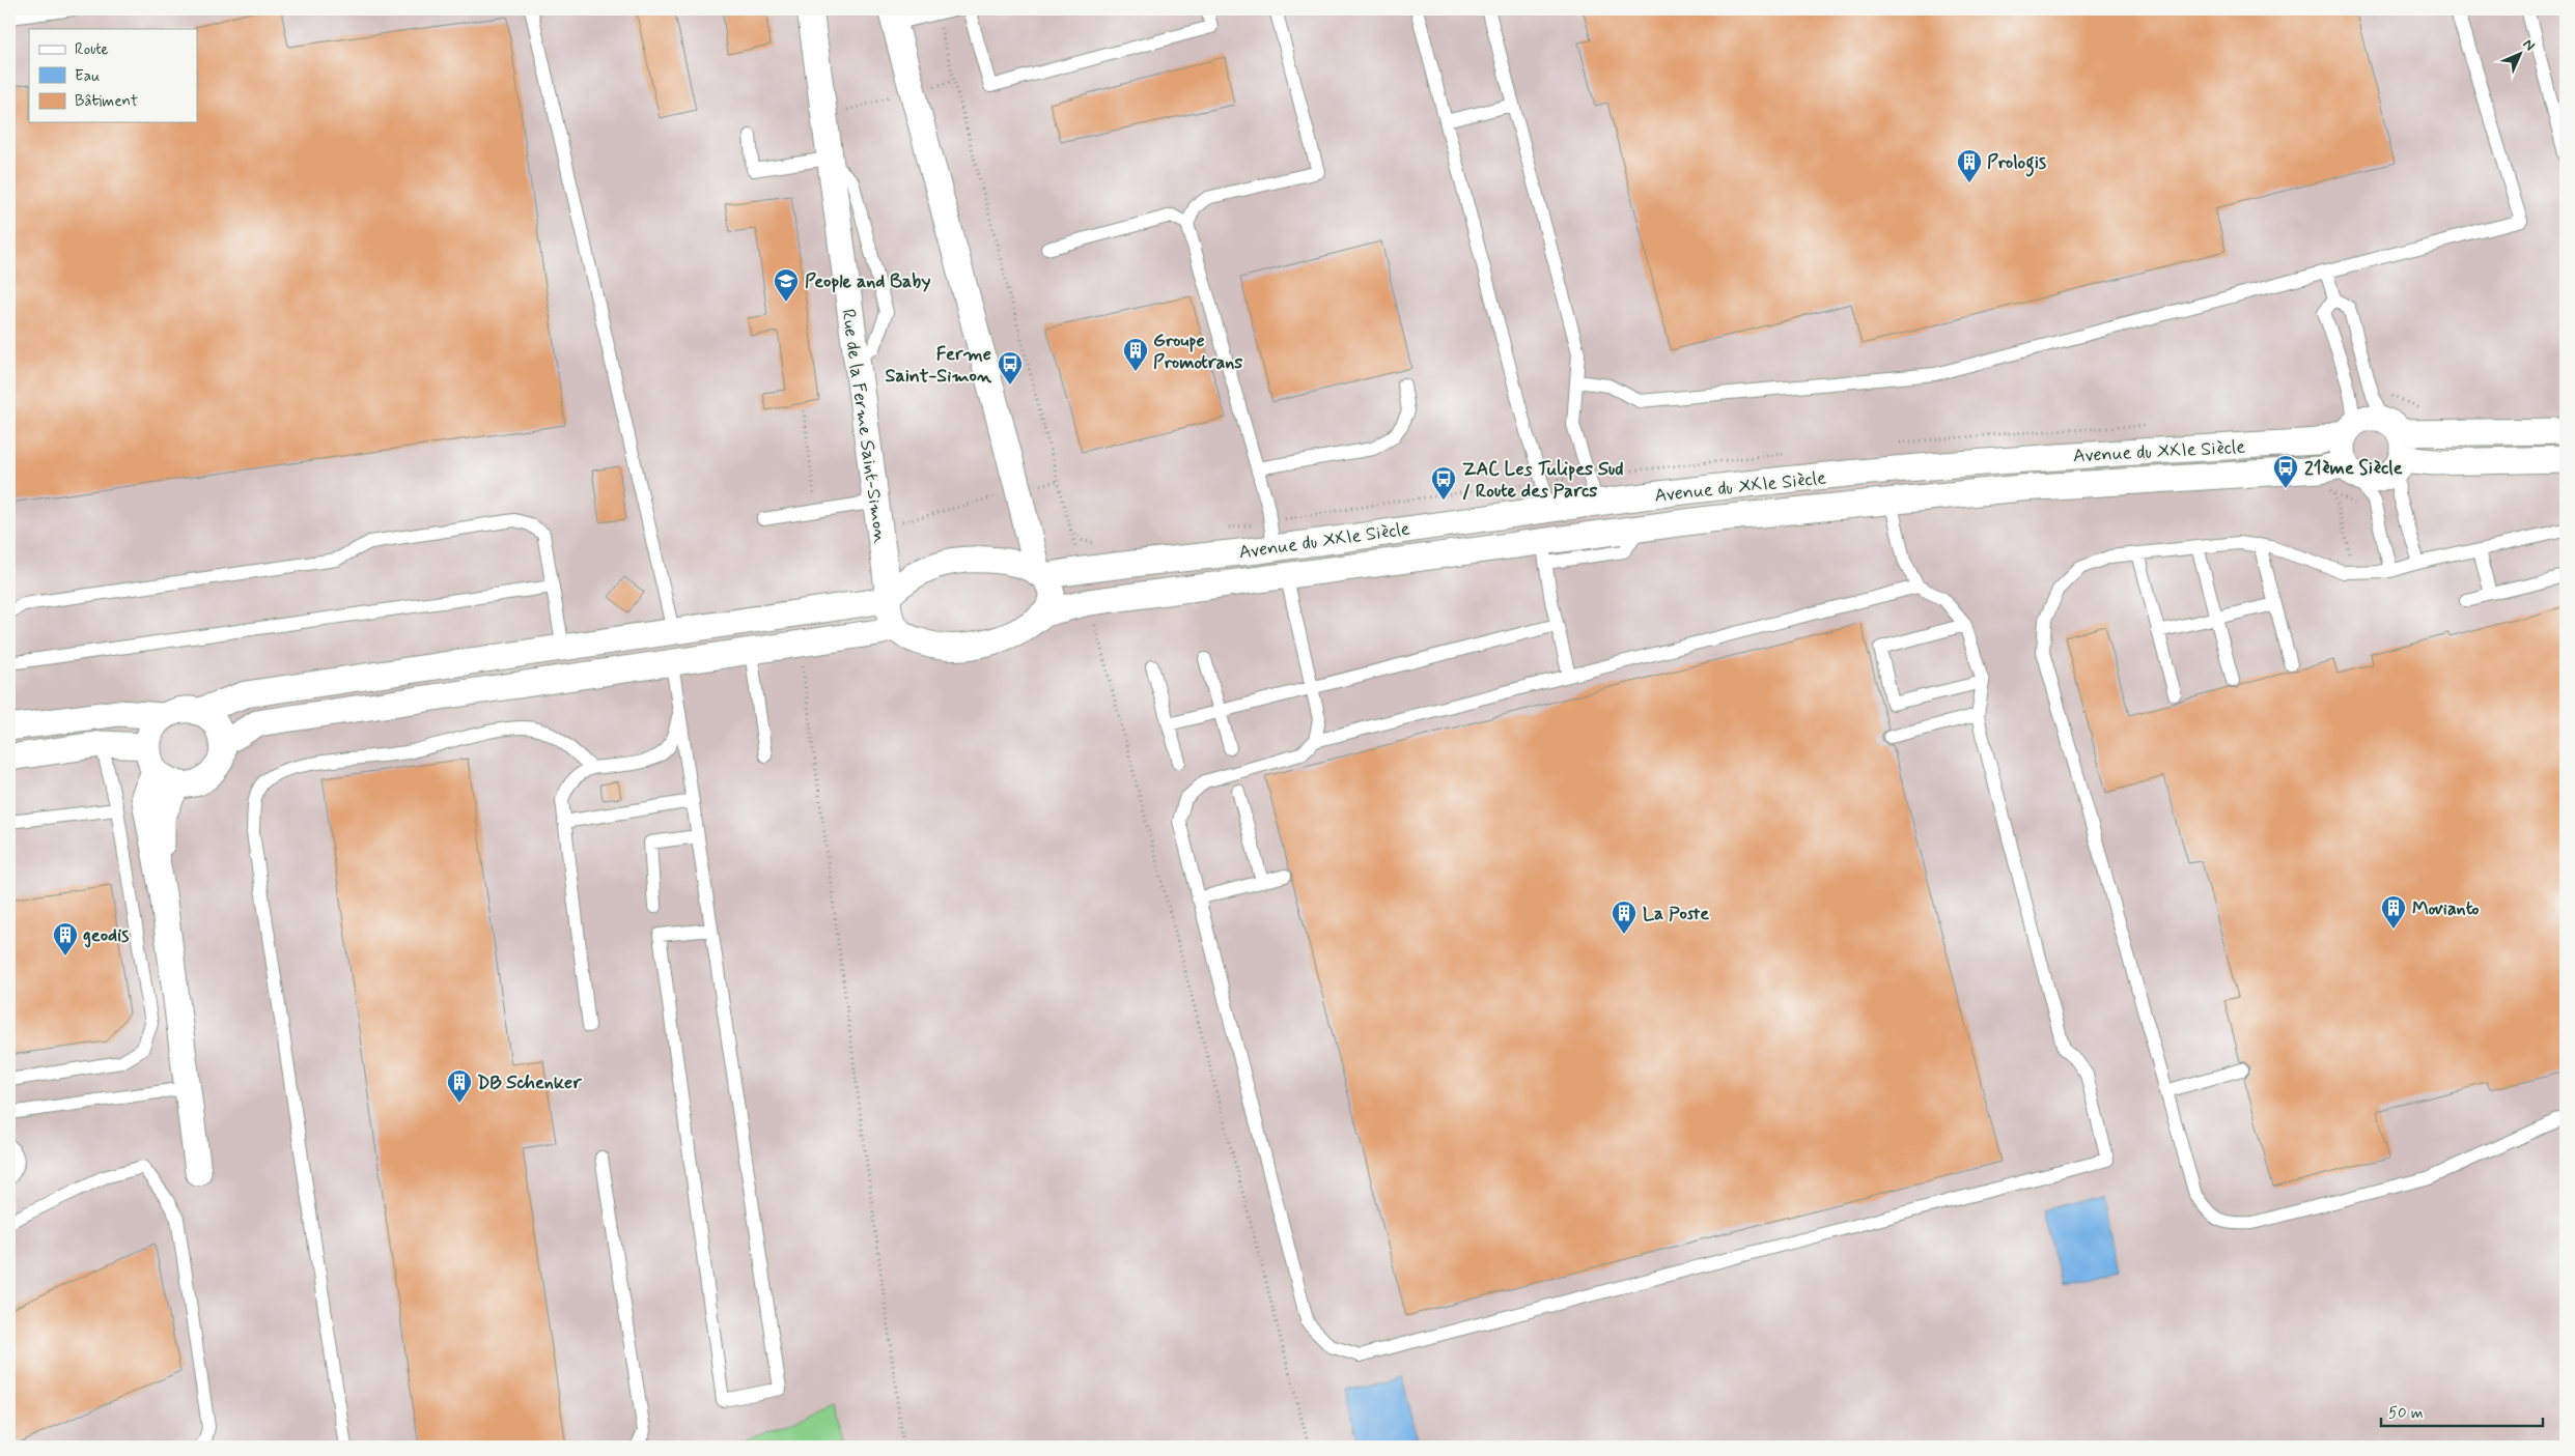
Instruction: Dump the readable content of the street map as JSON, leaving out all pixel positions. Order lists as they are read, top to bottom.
{
  "streets": {
    "street": ["Rue de la Ferme Saint-Simon", "Avenue du XXIe Siècle"]
  },
  "crossings": [
    ["Rue de la Ferme Saint-Simon", "Avenue du XXIe Siècle"]
  ],
  "places": {
    "building": [
      "Prologis",
      "Groupe Promotrans",
      "Movianto",
      "La Poste",
      "geodis",
      "DB Schenker"
    ],
    "school or university": ["People and Baby"],
    "bus stop": ["Ferme Saint-Simon", "21ème Siècle", "ZAC Les Tulipes Sud / Route des Parcs"]
  },
  "legend": ["Route", "Eau", "Bâtiment"],
  "scale_bar": "50 m",
  "north": "top right"
}
